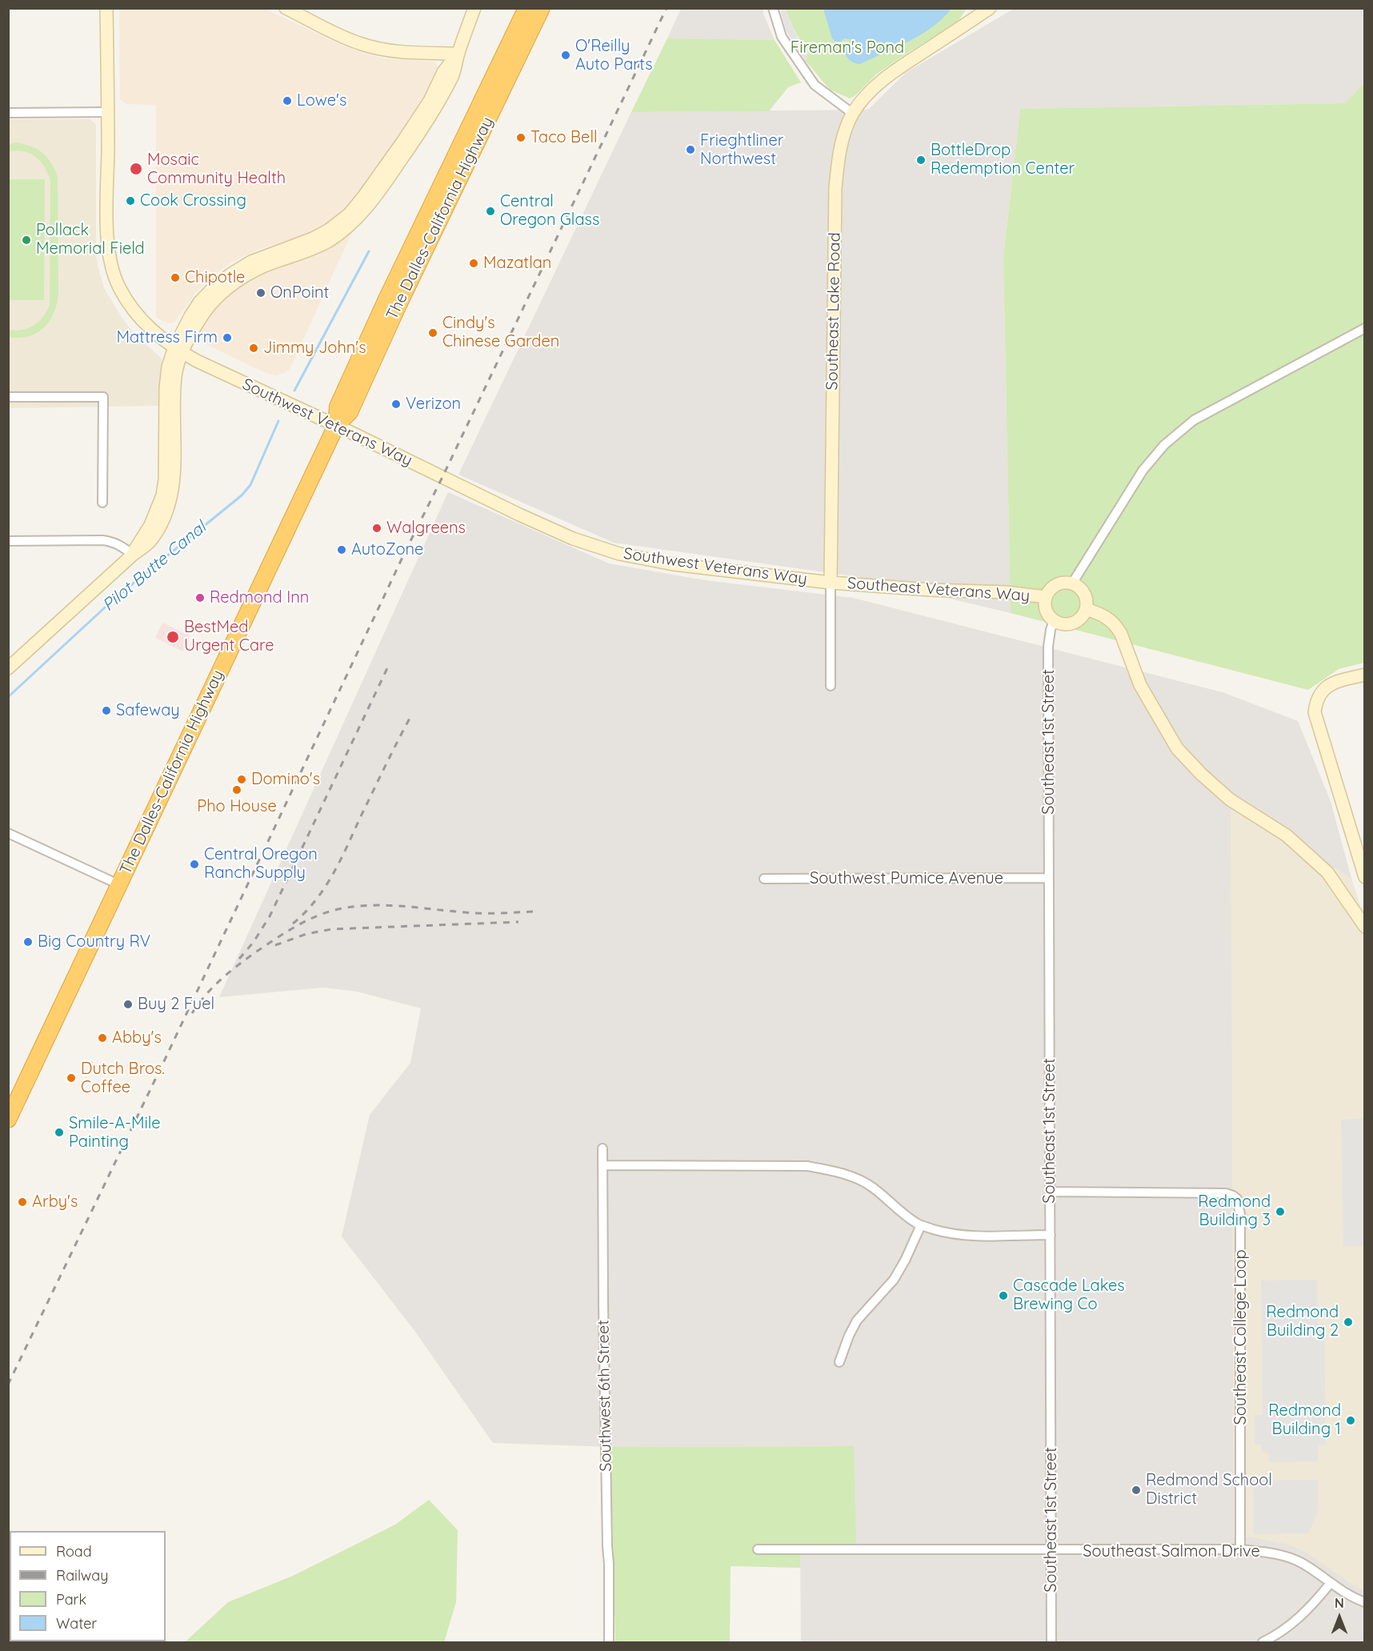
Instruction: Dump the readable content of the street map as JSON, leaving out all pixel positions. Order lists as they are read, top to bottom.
{
  "streets": {
    "highway": ["The Dalles-California Highway"],
    "main road": ["Southeast Lake Road", "Southwest Veterans Way", "Southeast Veterans Way"],
    "street": [
      "Southeast 1st Street",
      "Southwest Pumice Avenue",
      "Southeast College Loop",
      "Southwest 6th Street",
      "Southeast Salmon Drive"
    ]
  },
  "crossings": [
    ["The Dalles-California Highway", "Southwest Veterans Way"],
    ["Southeast Lake Road", "Southwest Veterans Way"],
    ["Southeast Lake Road", "Southeast Veterans Way"],
    ["Southwest Veterans Way", "Southeast Veterans Way"],
    ["Southeast Veterans Way", "Southeast 1st Street"],
    ["Southeast 1st Street", "Southwest Pumice Avenue"],
    ["Southeast 1st Street", "Southeast College Loop"],
    ["Southeast 1st Street", "Southeast Salmon Drive"],
    ["Southeast College Loop", "Southeast Salmon Drive"]
  ],
  "water": ["Pilot Butte Canal"],
  "parks": ["Fireman's Pond"],
  "places": [
    "O'Reilly Auto Parts",
    "Lowe's",
    "Taco Bell",
    "Frieghtliner Northwest",
    "BottleDrop Redemption Center",
    "Mosaic Community Health",
    "Cook Crossing",
    "Central Oregon Glass",
    "Pollack Memorial Field",
    "Mazatlan",
    "Chipotle",
    "OnPoint",
    "Cindy's Chinese Garden",
    "Mattress Firm",
    "Jimmy John's",
    "Verizon",
    "Walgreens",
    "AutoZone",
    "Redmond Inn",
    "BestMed Urgent Care",
    "Safeway",
    "Domino's",
    "Pho House",
    "Central Oregon Ranch Supply",
    "Big Country RV",
    "Buy 2 Fuel",
    "Abby's",
    "Dutch Bros. Coffee",
    "Smile-A-Mile Painting",
    "Arby's",
    "Redmond Building 3",
    "Cascade Lakes Brewing Co",
    "Redmond Building 2",
    "Redmond Building 1",
    "Redmond School District"
  ],
  "legend": [
    "Road",
    "Railway",
    "Park",
    "Water"
  ],
  "north": "top"
}
